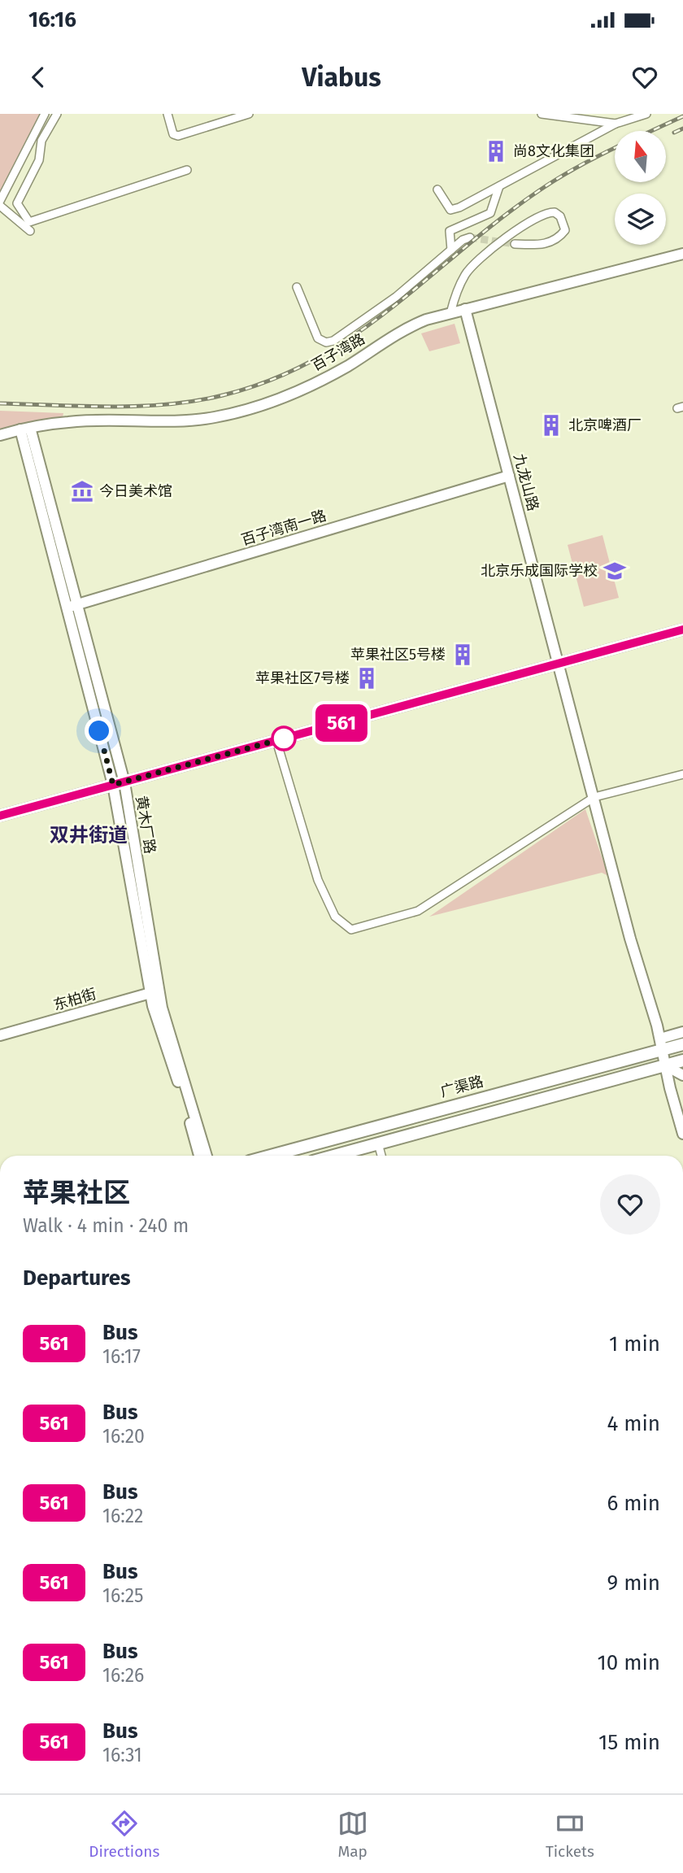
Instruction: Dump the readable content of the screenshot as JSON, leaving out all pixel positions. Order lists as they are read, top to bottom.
{
  "streets": {
    "main road": ["广渠路"],
    "street": [
      "百子湾路",
      "九龙山路",
      "百子湾南一路",
      "黄木厂路",
      "东柏街"
    ]
  },
  "crossings": [
    ["百子湾路", "九龙山路"],
    ["百子湾路", "黄木厂路"],
    ["九龙山路", "百子湾南一路"],
    ["九龙山路", "广渠路"],
    ["百子湾南一路", "黄木厂路"],
    ["黄木厂路", "东柏街"]
  ],
  "districts": ["双井街道"],
  "places": {
    "building": [
      "尚8文化集团",
      "北京啤酒厂",
      "苹果社区5号楼",
      "苹果社区7号楼"
    ],
    "museum": ["今日美术馆"],
    "school or university": ["北京乐成国际学校"]
  },
  "lines": ["bus line 561"],
  "north": "top",
  "page": {
    "status": "16:16",
    "header": "Viabus",
    "on_map": "561",
    "heading": [
      ["苹果社区", "Walk · 4 min · 240 m"],
      "Departures"
    ],
    "list": [
      {
        "mark": "561",
        "name": "Bus",
        "note": "16:17",
        "value": "1 min"
      },
      {
        "mark": "561",
        "name": "Bus",
        "note": "16:20",
        "value": "4 min"
      },
      {
        "mark": "561",
        "name": "Bus",
        "note": "16:22",
        "value": "6 min"
      },
      {
        "mark": "561",
        "name": "Bus",
        "note": "16:25",
        "value": "9 min"
      },
      {
        "mark": "561",
        "name": "Bus",
        "note": "16:26",
        "value": "10 min"
      },
      {
        "mark": "561",
        "name": "Bus",
        "note": "16:31",
        "value": "15 min"
      }
    ],
    "tabs": ["Directions", "Map", "Tickets"]
  }
}
